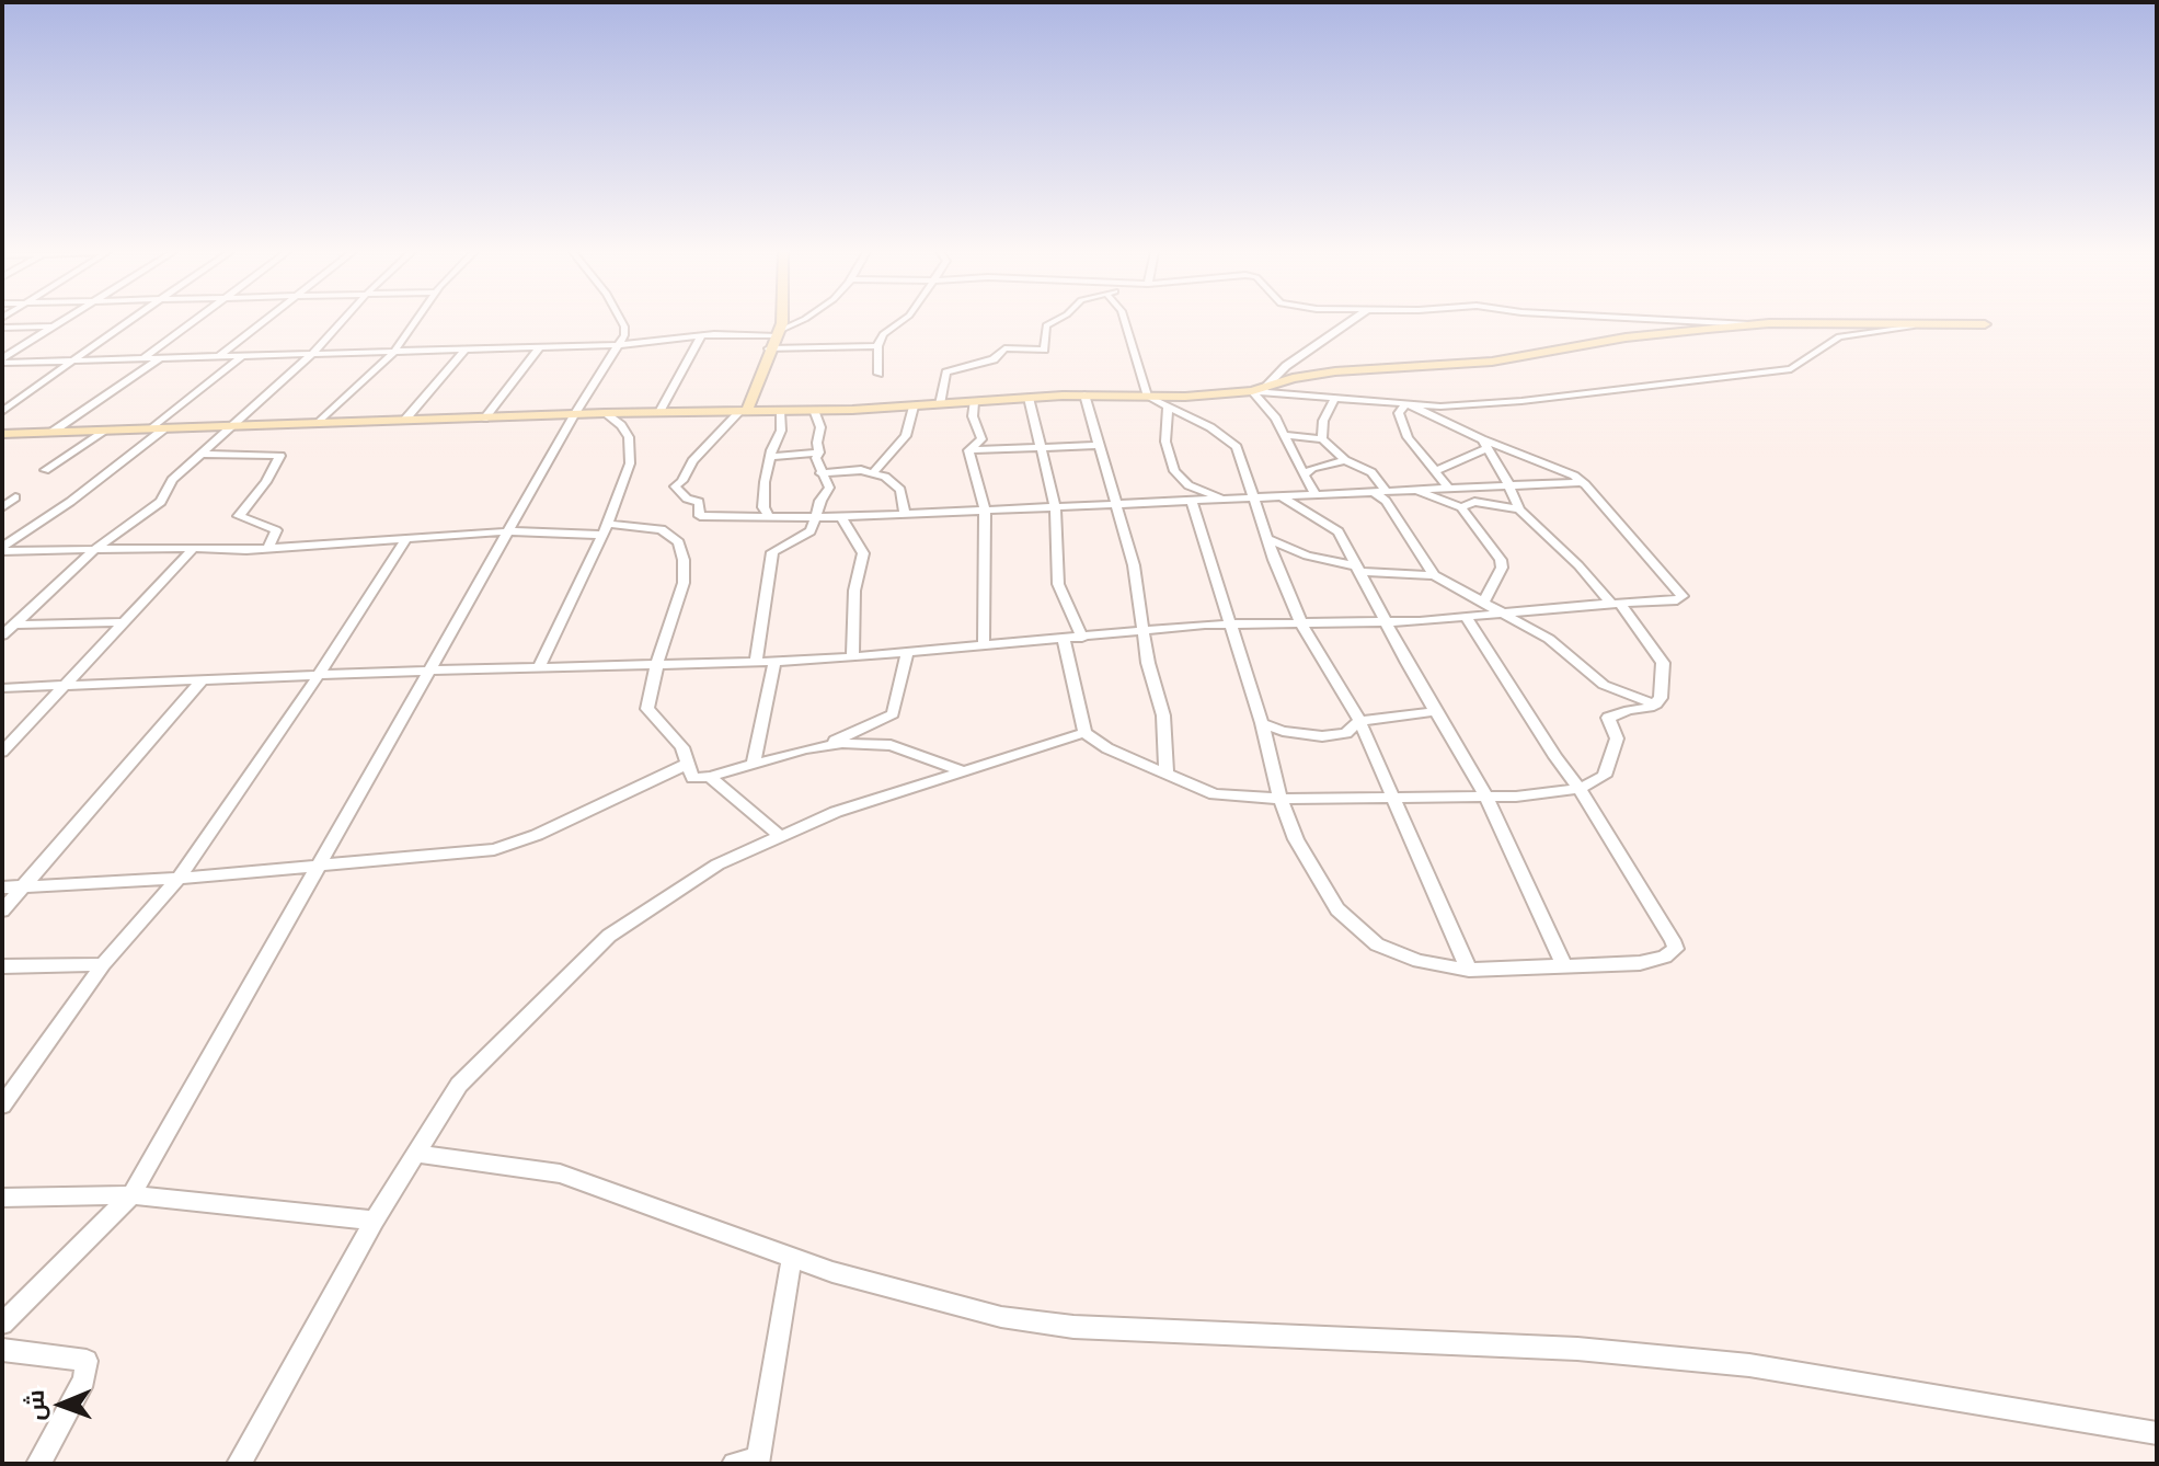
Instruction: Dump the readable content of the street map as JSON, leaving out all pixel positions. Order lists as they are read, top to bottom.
{
  "north": "left"
}
